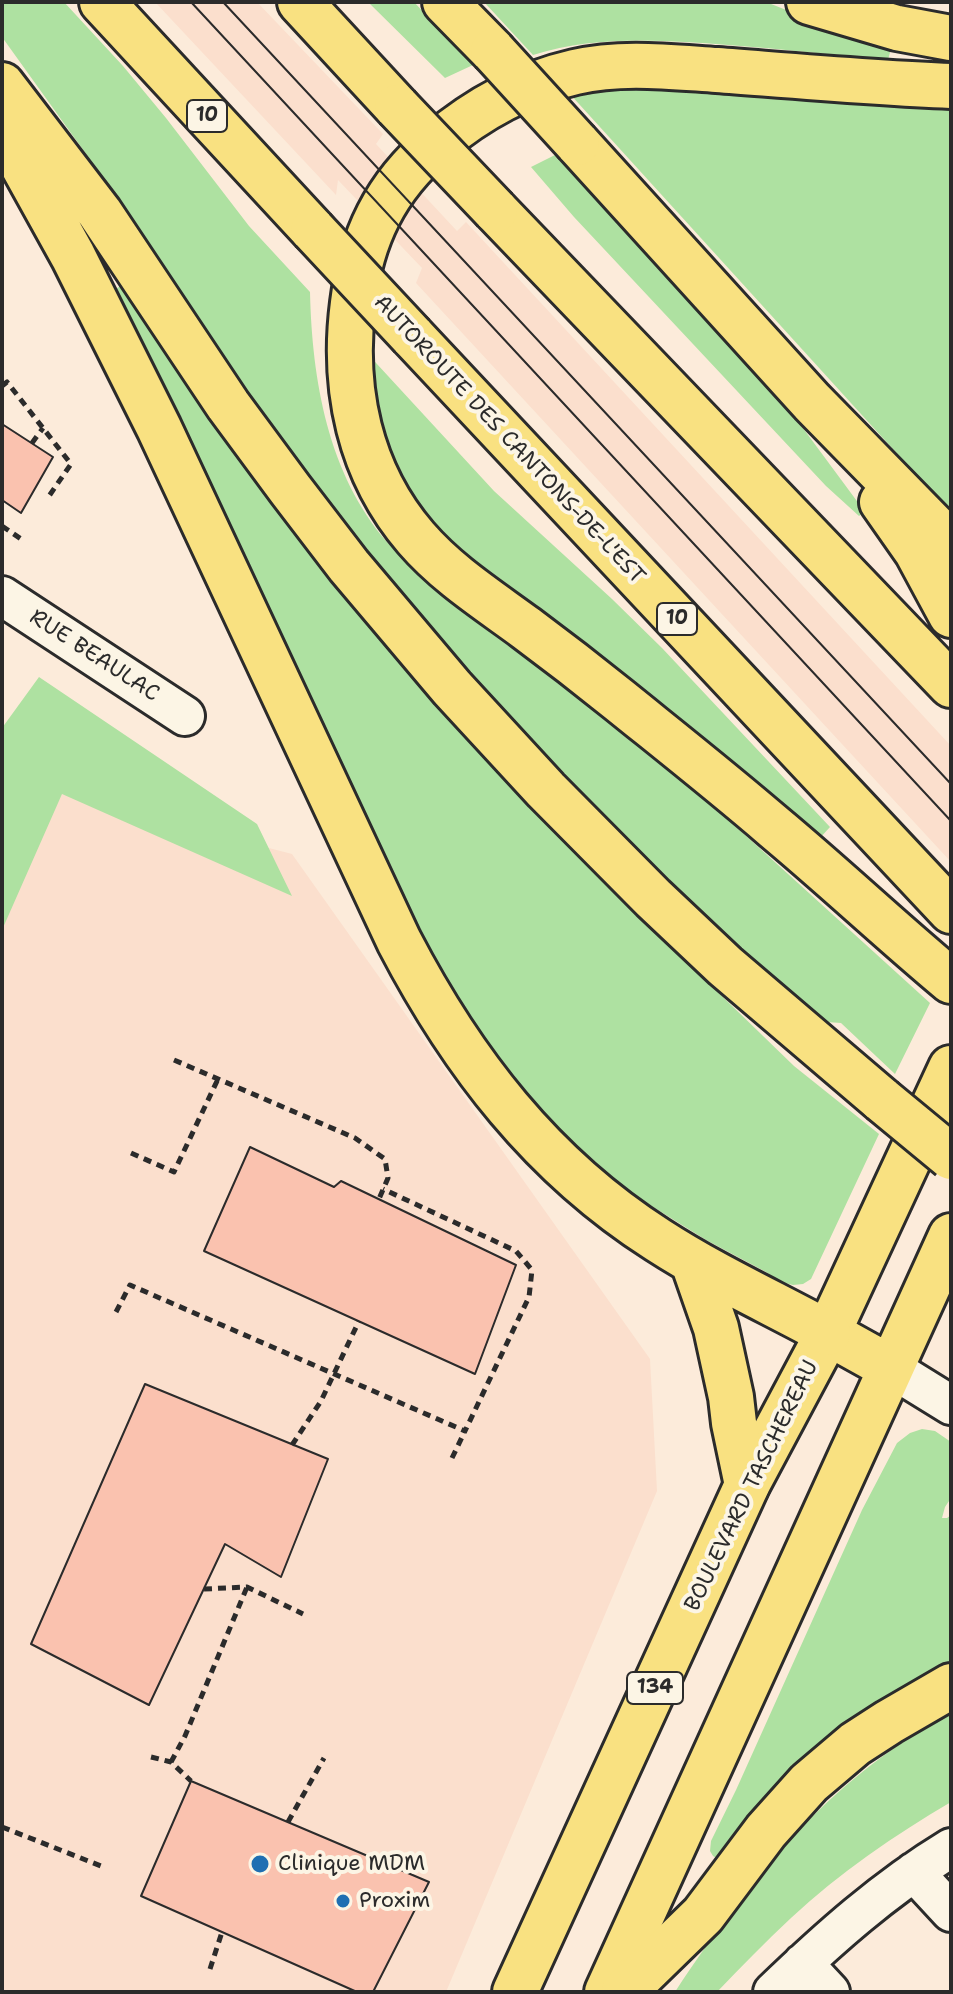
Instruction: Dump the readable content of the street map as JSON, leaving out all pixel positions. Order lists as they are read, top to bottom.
{
  "streets": {
    "main road": [
      "10",
      "AUTOROUTE DES CANTONS-DE-L'EST",
      "BOULEVARD TASCHEREAU",
      "134"
    ],
    "street": ["RUE BEAULAC"]
  },
  "places": ["Clinique MDM", "Proxim"]
}
